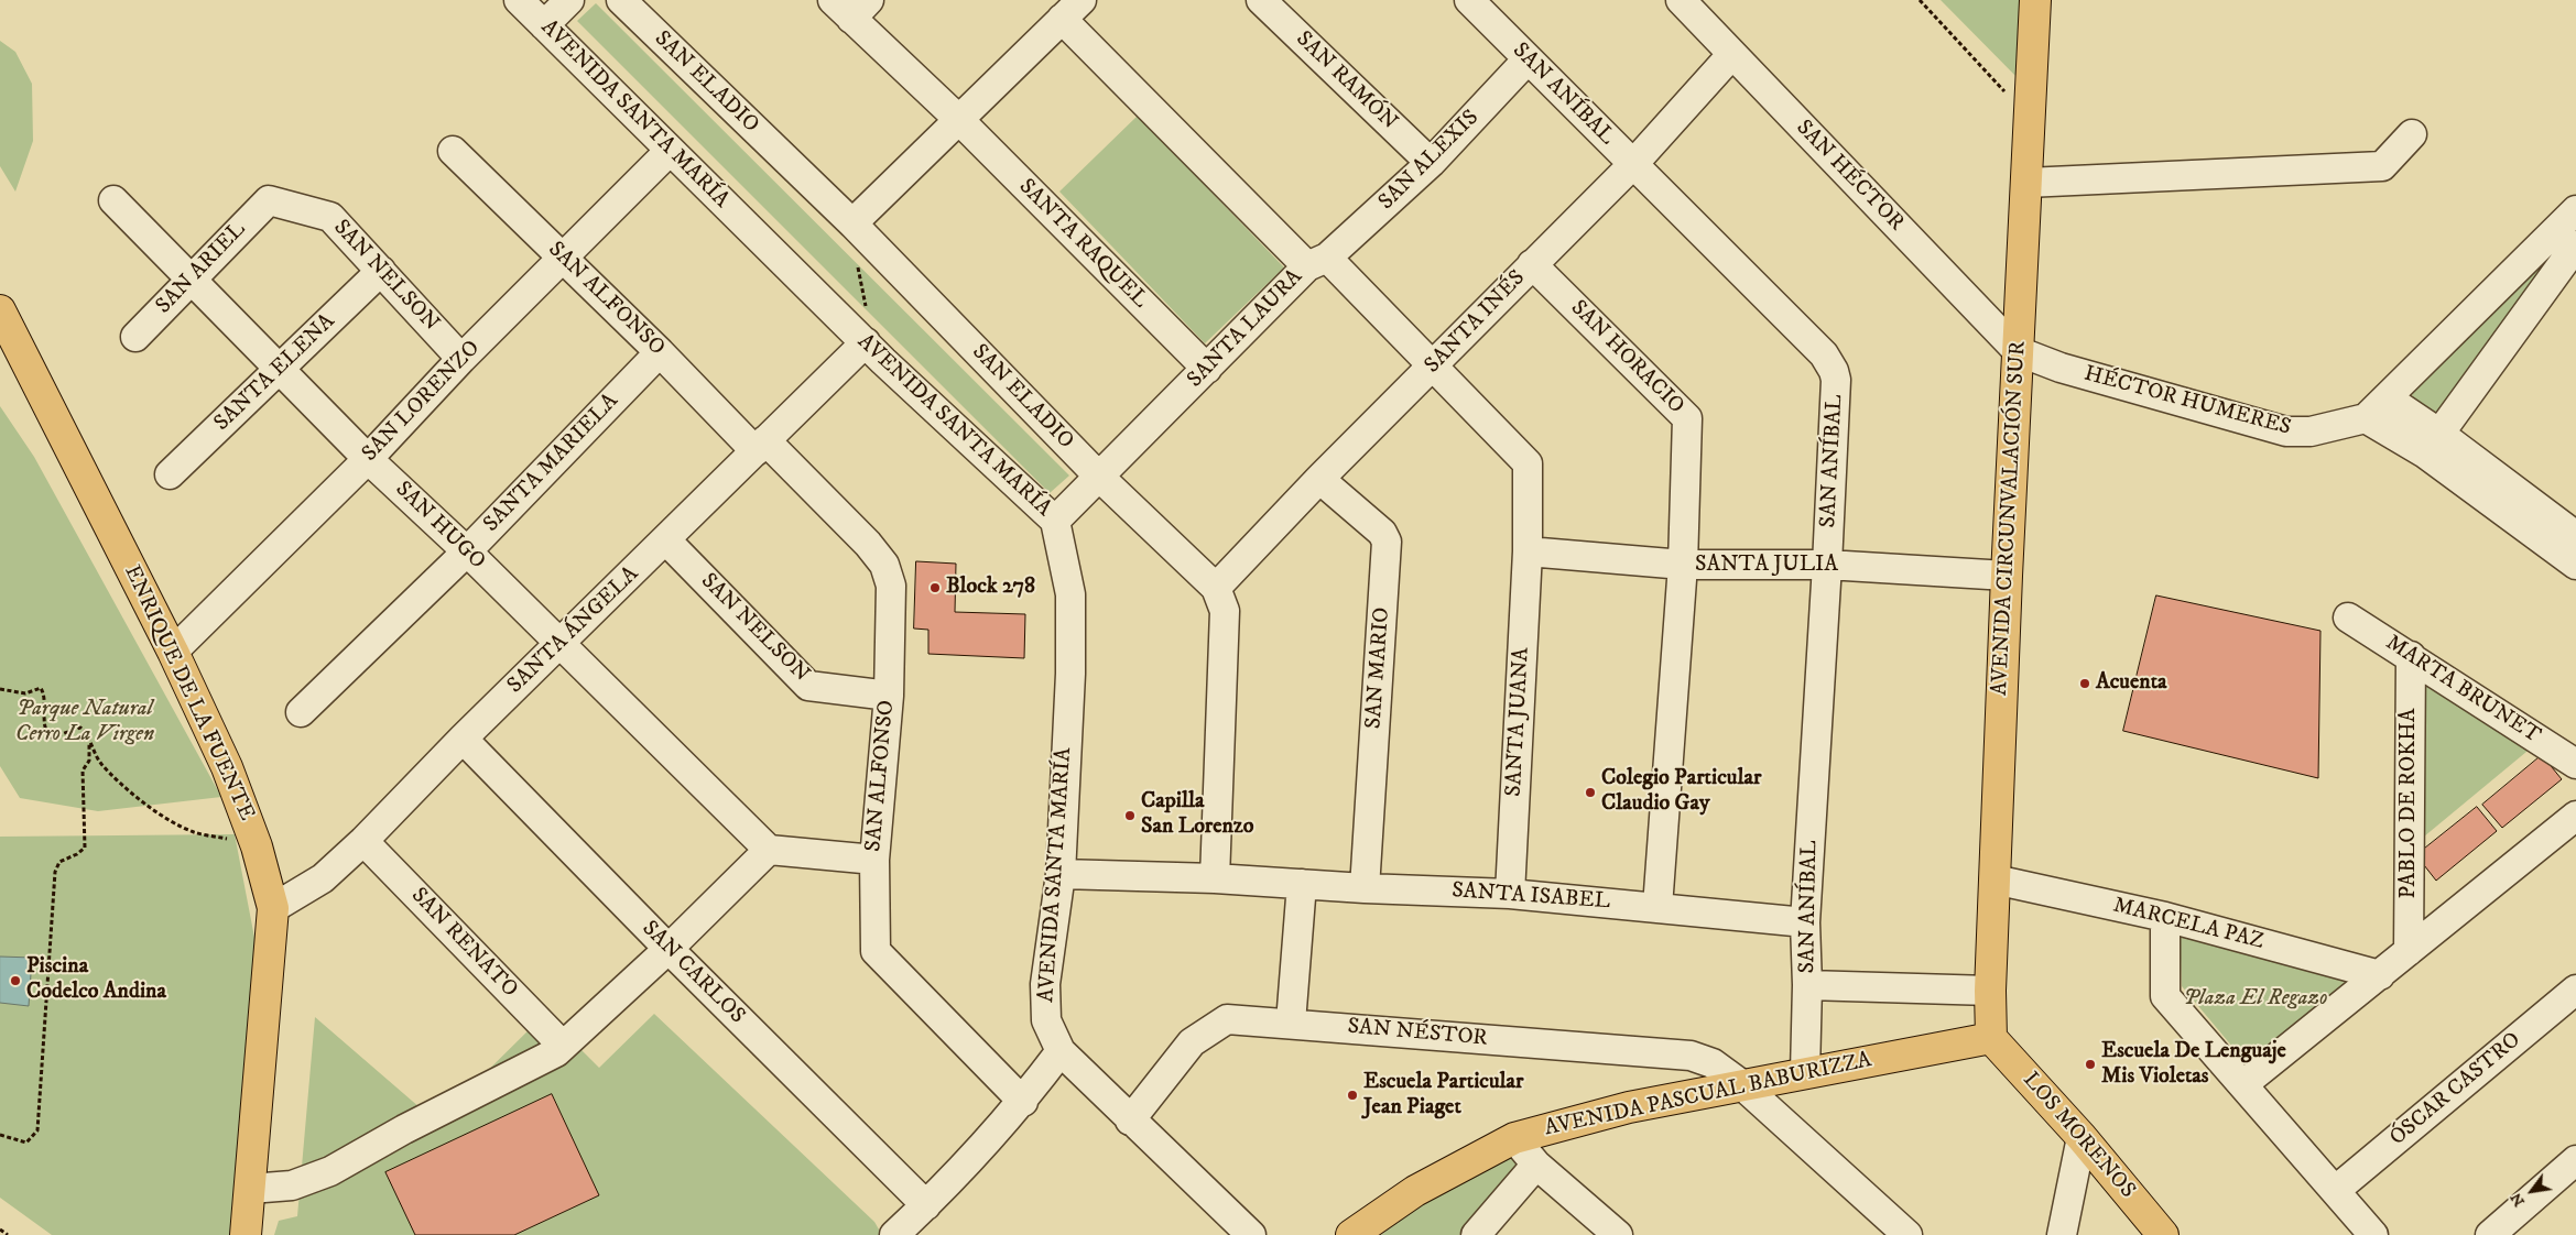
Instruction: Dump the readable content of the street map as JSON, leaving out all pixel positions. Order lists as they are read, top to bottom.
{
  "streets": {
    "main road": [
      "AVENIDA CIRCUNVALACIÓN SUR",
      "ENRIQUE DE LA FUENTE",
      "AVENIDA PASCUAL BABURIZZA",
      "LOS MORENOS"
    ],
    "street": [
      "SAN RAMÓN",
      "SAN ELADIO",
      "SAN ANÍBAL",
      "AVENIDA SANTA MARÍA",
      "SAN ALEXIS",
      "SAN HÉCTOR",
      "SANTA RAQUEL",
      "SAN ARIEL",
      "SAN NELSON",
      "SAN ALFONSO",
      "SANTA INÉS",
      "SANTA LAURA",
      "SAN HORACIO",
      "SANTA ELENA",
      "SAN LORENZO",
      "HÉCTOR HUMERES",
      "SANTA MARIELA",
      "SAN HUGO",
      "SANTA JULIA",
      "SANTA ÁNGELA",
      "SAN MARIO",
      "MARTA BRUNET",
      "SANTA JUANA",
      "PABLO DE ROKHA",
      "SANTA ISABEL",
      "MARCELA PAZ",
      "SAN RENATO",
      "SAN CARLOS",
      "SAN NÉSTOR",
      "ÓSCAR CASTRO"
    ]
  },
  "crossings": [
    ["SAN RAMÓN", "SAN ALEXIS"],
    ["SAN ELADIO", "SANTA INÉS"],
    ["SAN ELADIO", "SANTA LAURA"],
    ["SAN ELADIO", "SANTA ISABEL"],
    ["SAN ANÍBAL", "SAN ALEXIS"],
    ["SAN ANÍBAL", "SANTA INÉS"],
    ["SAN ANÍBAL", "SANTA JULIA"],
    ["SAN ANÍBAL", "SANTA ISABEL"],
    ["SAN ANÍBAL", "AVENIDA PASCUAL BABURIZZA"],
    ["AVENIDA SANTA MARÍA", "SANTA LAURA"],
    ["AVENIDA SANTA MARÍA", "SAN LORENZO"],
    ["AVENIDA SANTA MARÍA", "SANTA ÁNGELA"],
    ["AVENIDA SANTA MARÍA", "SANTA ISABEL"],
    ["AVENIDA SANTA MARÍA", "SAN NÉSTOR"],
    ["SAN ALEXIS", "SANTA LAURA"],
    ["SAN ALEXIS", "SANTA JUANA"],
    ["SAN HÉCTOR", "SANTA INÉS"],
    ["SAN HÉCTOR", "HÉCTOR HUMERES"],
    ["SAN HÉCTOR", "AVENIDA CIRCUNVALACIÓN SUR"],
    ["SANTA RAQUEL", "SANTA LAURA"],
    ["SAN ARIEL", "SAN NELSON"],
    ["SAN ARIEL", "SAN HUGO"],
    ["SAN NELSON", "SAN ALFONSO"],
    ["SAN NELSON", "SANTA ELENA"],
    ["SAN NELSON", "SAN LORENZO"],
    ["SAN NELSON", "SANTA ÁNGELA"],
    ["SAN ALFONSO", "SAN LORENZO"],
    ["SAN ALFONSO", "SANTA MARIELA"],
    ["SAN ALFONSO", "SANTA ÁNGELA"],
    ["SANTA INÉS", "SAN HORACIO"],
    ["SANTA INÉS", "SAN MARIO"],
    ["SANTA INÉS", "SANTA JUANA"],
    ["SANTA LAURA", "SANTA JUANA"],
    ["SAN HORACIO", "SANTA JULIA"],
    ["SANTA ELENA", "SAN HUGO"],
    ["SAN LORENZO", "SAN HUGO"],
    ["SAN LORENZO", "ENRIQUE DE LA FUENTE"],
    ["HÉCTOR HUMERES", "AVENIDA CIRCUNVALACIÓN SUR"],
    ["SANTA MARIELA", "SAN HUGO"],
    ["AVENIDA CIRCUNVALACIÓN SUR", "SANTA JULIA"],
    ["AVENIDA CIRCUNVALACIÓN SUR", "MARCELA PAZ"],
    ["AVENIDA CIRCUNVALACIÓN SUR", "AVENIDA PASCUAL BABURIZZA"],
    ["AVENIDA CIRCUNVALACIÓN SUR", "LOS MORENOS"],
    ["SAN HUGO", "SANTA ÁNGELA"],
    ["SANTA JULIA", "SANTA JUANA"],
    ["SANTA ÁNGELA", "ENRIQUE DE LA FUENTE"],
    ["SANTA ÁNGELA", "SAN RENATO"],
    ["SANTA ÁNGELA", "SAN CARLOS"],
    ["SAN MARIO", "SANTA ISABEL"],
    ["MARTA BRUNET", "PABLO DE ROKHA"],
    ["SANTA JUANA", "SANTA ISABEL"],
    ["SAN NÉSTOR", "AVENIDA PASCUAL BABURIZZA"],
    ["AVENIDA PASCUAL BABURIZZA", "LOS MORENOS"]
  ],
  "parks": ["Parque Natural Cerro La Virgen", "Plaza El Regazo"],
  "places": [
    "Block 278",
    "Acuenta",
    "Colegio Particular Claudio Gay",
    "Capilla San Lorenzo",
    "Piscina Codelco Andina",
    "Escuela De Lenguaje Mis Violetas",
    "Escuela Particular Jean Piaget"
  ],
  "north": "bottom left"
}
